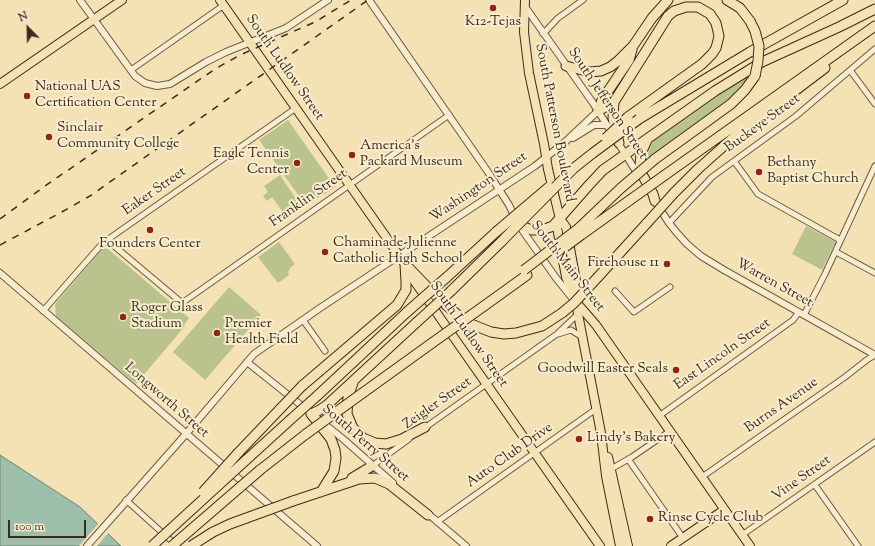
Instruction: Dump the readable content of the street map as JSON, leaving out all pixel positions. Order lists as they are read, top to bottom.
{
  "streets": {
    "main road": [
      "South Ludlow Street",
      "South Jefferson Street",
      "South Patterson Boulevard",
      "South Main Street"
    ],
    "street": [
      "Buckeye Street",
      "Washington Street",
      "Eaker Street",
      "Franklin Street",
      "Warren Street",
      "East Lincoln Street",
      "Longworth Street",
      "Zeigler Street",
      "Burns Avenue",
      "South Perry Street",
      "Auto Club Drive",
      "Vine Street"
    ]
  },
  "crossings": [
    ["South Ludlow Street", "Washington Street"],
    ["South Ludlow Street", "Eaker Street"],
    ["South Ludlow Street", "Franklin Street"],
    ["South Ludlow Street", "Zeigler Street"],
    ["South Ludlow Street", "Auto Club Drive"],
    ["South Jefferson Street", "South Patterson Boulevard"],
    ["South Jefferson Street", "Buckeye Street"],
    ["South Jefferson Street", "Warren Street"],
    ["South Patterson Boulevard", "Washington Street"],
    ["South Patterson Boulevard", "South Main Street"],
    ["South Patterson Boulevard", "Zeigler Street"],
    ["South Patterson Boulevard", "Auto Club Drive"],
    ["Buckeye Street", "Warren Street"],
    ["Washington Street", "South Main Street"],
    ["Washington Street", "Longworth Street"],
    ["Washington Street", "South Perry Street"],
    ["Eaker Street", "Franklin Street"],
    ["Eaker Street", "Longworth Street"],
    ["Franklin Street", "South Main Street"],
    ["South Main Street", "East Lincoln Street"],
    ["South Main Street", "Burns Avenue"],
    ["South Main Street", "Vine Street"],
    ["Warren Street", "East Lincoln Street"],
    ["Warren Street", "Burns Avenue"],
    ["Zeigler Street", "South Perry Street"],
    ["South Perry Street", "Auto Club Drive"]
  ],
  "places": [
    "K12-Tejas",
    "National UAS Certification Center",
    "Sinclair Community College",
    "America's Packard Museum",
    "Eagle Tennis Center",
    "Bethany Baptist Church",
    "Founders Center",
    "Chaminade-Julienne Catholic High School",
    "Firehouse 11",
    "Roger Glass Stadium",
    "Premier Health Field",
    "Goodwill Easter Seals",
    "Lindy's Bakery",
    "Rinse Cycle Club"
  ],
  "scale_bar": "100 m",
  "north": "top left"
}
